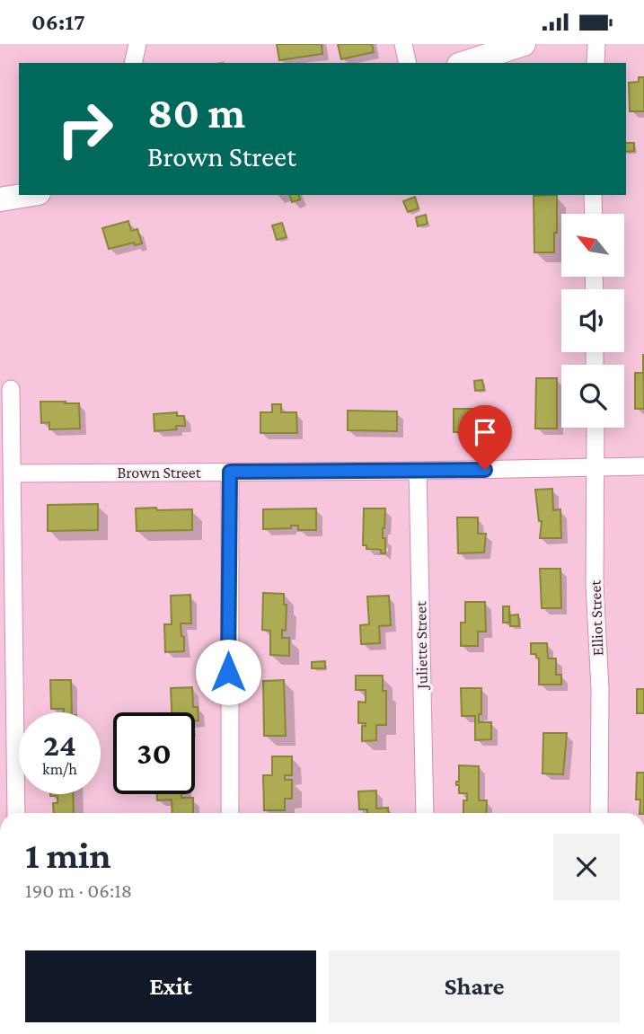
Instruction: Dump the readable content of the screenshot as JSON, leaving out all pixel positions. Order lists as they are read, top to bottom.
{
  "streets": {
    "street": ["Brown Street", "Elliot Street", "Juliette Street"]
  },
  "crossings": [
    ["Brown Street", "Elliot Street"],
    ["Brown Street", "Juliette Street"]
  ],
  "north": "top left",
  "page": {
    "status": "06:17",
    "turn": ["80 m", "Brown Street"],
    "speed": "24 km/h",
    "limit": "30",
    "heading": ["1 min", "190 m · 06:18"],
    "buttons": ["Exit", "Share"]
  }
}
